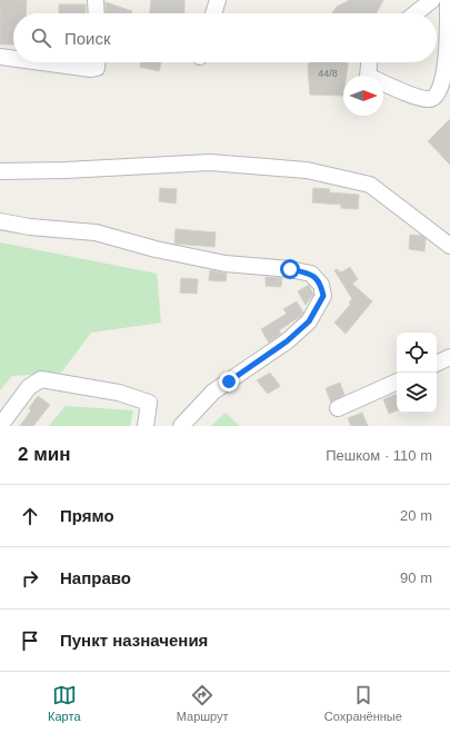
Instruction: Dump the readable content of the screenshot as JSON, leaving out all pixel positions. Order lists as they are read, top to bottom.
{
  "house_numbers": ["44/8"],
  "north": "right",
  "page": {
    "search": "Поиск",
    "heading": ["2 мин", "Пешком · 110 m"],
    "list": [
      ["Прямо", "20 m"],
      ["Направо", "90 m"],
      "Пункт назначения"
    ],
    "nav": ["Карта", "Маршрут", "Сохранённые"]
  }
}
